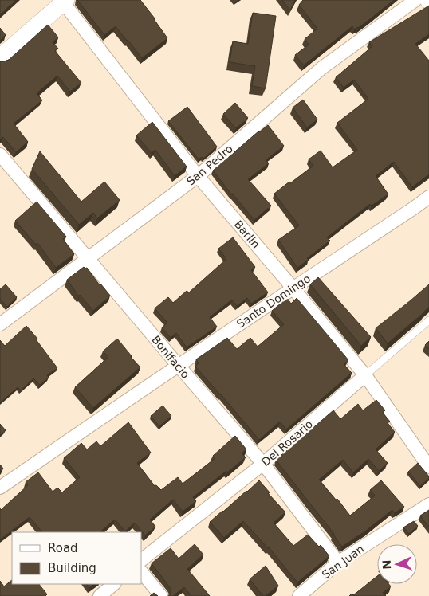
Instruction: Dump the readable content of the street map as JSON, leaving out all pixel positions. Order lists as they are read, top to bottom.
{
  "streets": {
    "street": [
      "San Pedro",
      "Barlin",
      "Santo Domingo",
      "Bonifacio",
      "Del Rosario",
      "San Juan"
    ]
  },
  "crossings": [
    ["San Pedro", "Barlin"],
    ["San Pedro", "Bonifacio"],
    ["Barlin", "Santo Domingo"],
    ["Barlin", "Del Rosario"],
    ["Santo Domingo", "Bonifacio"],
    ["Bonifacio", "Del Rosario"],
    ["Bonifacio", "San Juan"]
  ],
  "legend": ["Road", "Building"],
  "north": "left"
}
